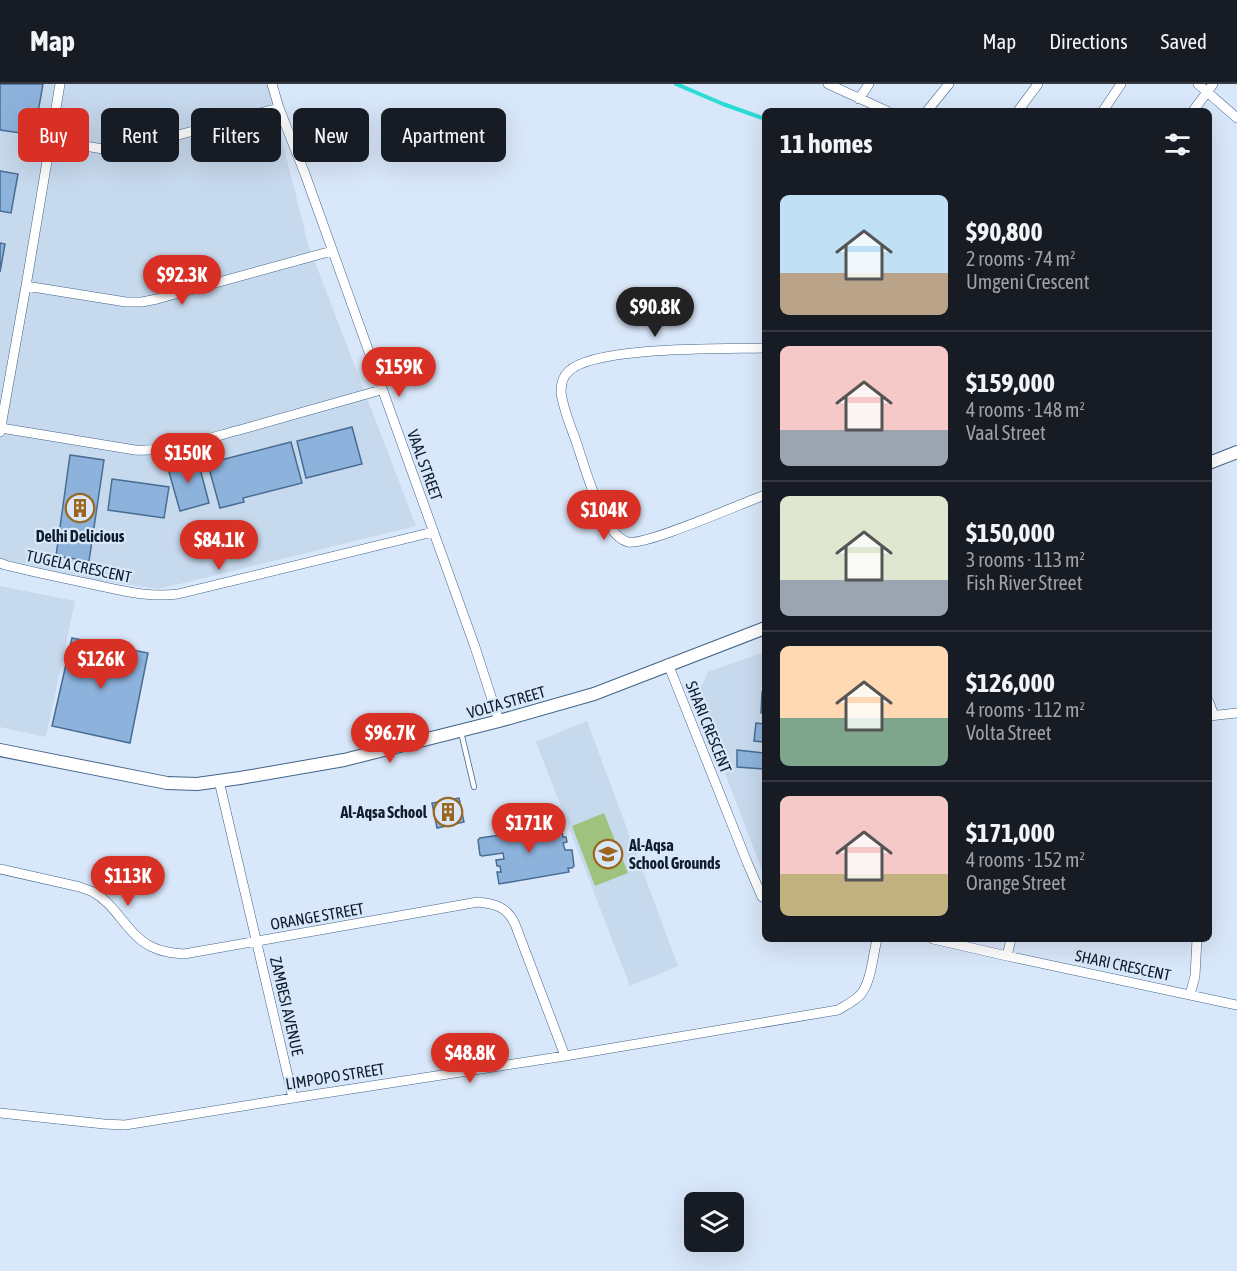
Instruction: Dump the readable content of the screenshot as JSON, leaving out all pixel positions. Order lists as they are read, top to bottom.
{
  "streets": {
    "street": [
      "VAAL STREET",
      "TUGELA CRESCENT",
      "VOLTA STREET",
      "SHARI CRESCENT",
      "ORANGE STREET",
      "ZAMBESI AVENUE",
      "LIMPOPO STREET"
    ]
  },
  "crossings": [
    ["VAAL STREET", "TUGELA CRESCENT"],
    ["VAAL STREET", "VOLTA STREET"],
    ["VOLTA STREET", "SHARI CRESCENT"],
    ["VOLTA STREET", "ZAMBESI AVENUE"],
    ["ORANGE STREET", "ZAMBESI AVENUE"],
    ["ORANGE STREET", "LIMPOPO STREET"],
    ["ZAMBESI AVENUE", "LIMPOPO STREET"]
  ],
  "places": {
    "building": ["Delhi Delicious", "Al-Aqsa School"],
    "school or university": ["Al-Aqsa School Grounds"]
  },
  "page": {
    "header": "Map",
    "nav": ["Map", "Directions", "Saved"],
    "chip": [
      "Buy",
      "Rent",
      "Filters",
      "New",
      "Apartment"
    ],
    "heading": "11 homes",
    "list": [
      {
        "name": "$90,800",
        "note": "2 rooms · 74 m² · Umgeni Crescent"
      },
      {
        "name": "$159,000",
        "note": "4 rooms · 148 m² · Vaal Street"
      },
      {
        "name": "$150,000",
        "note": "3 rooms · 113 m² · Fish River Street"
      },
      {
        "name": "$126,000",
        "note": "4 rooms · 112 m² · Volta Street"
      },
      {
        "name": "$171,000",
        "note": "4 rooms · 152 m² · Orange Street"
      }
    ],
    "price": [
      "$92.3K",
      "$90.8K",
      "$159K",
      "$150K",
      "$104K",
      "$84.1K",
      "$126K",
      "$96.7K",
      "$171K",
      "$113K",
      "$48.8K"
    ]
  }
}
